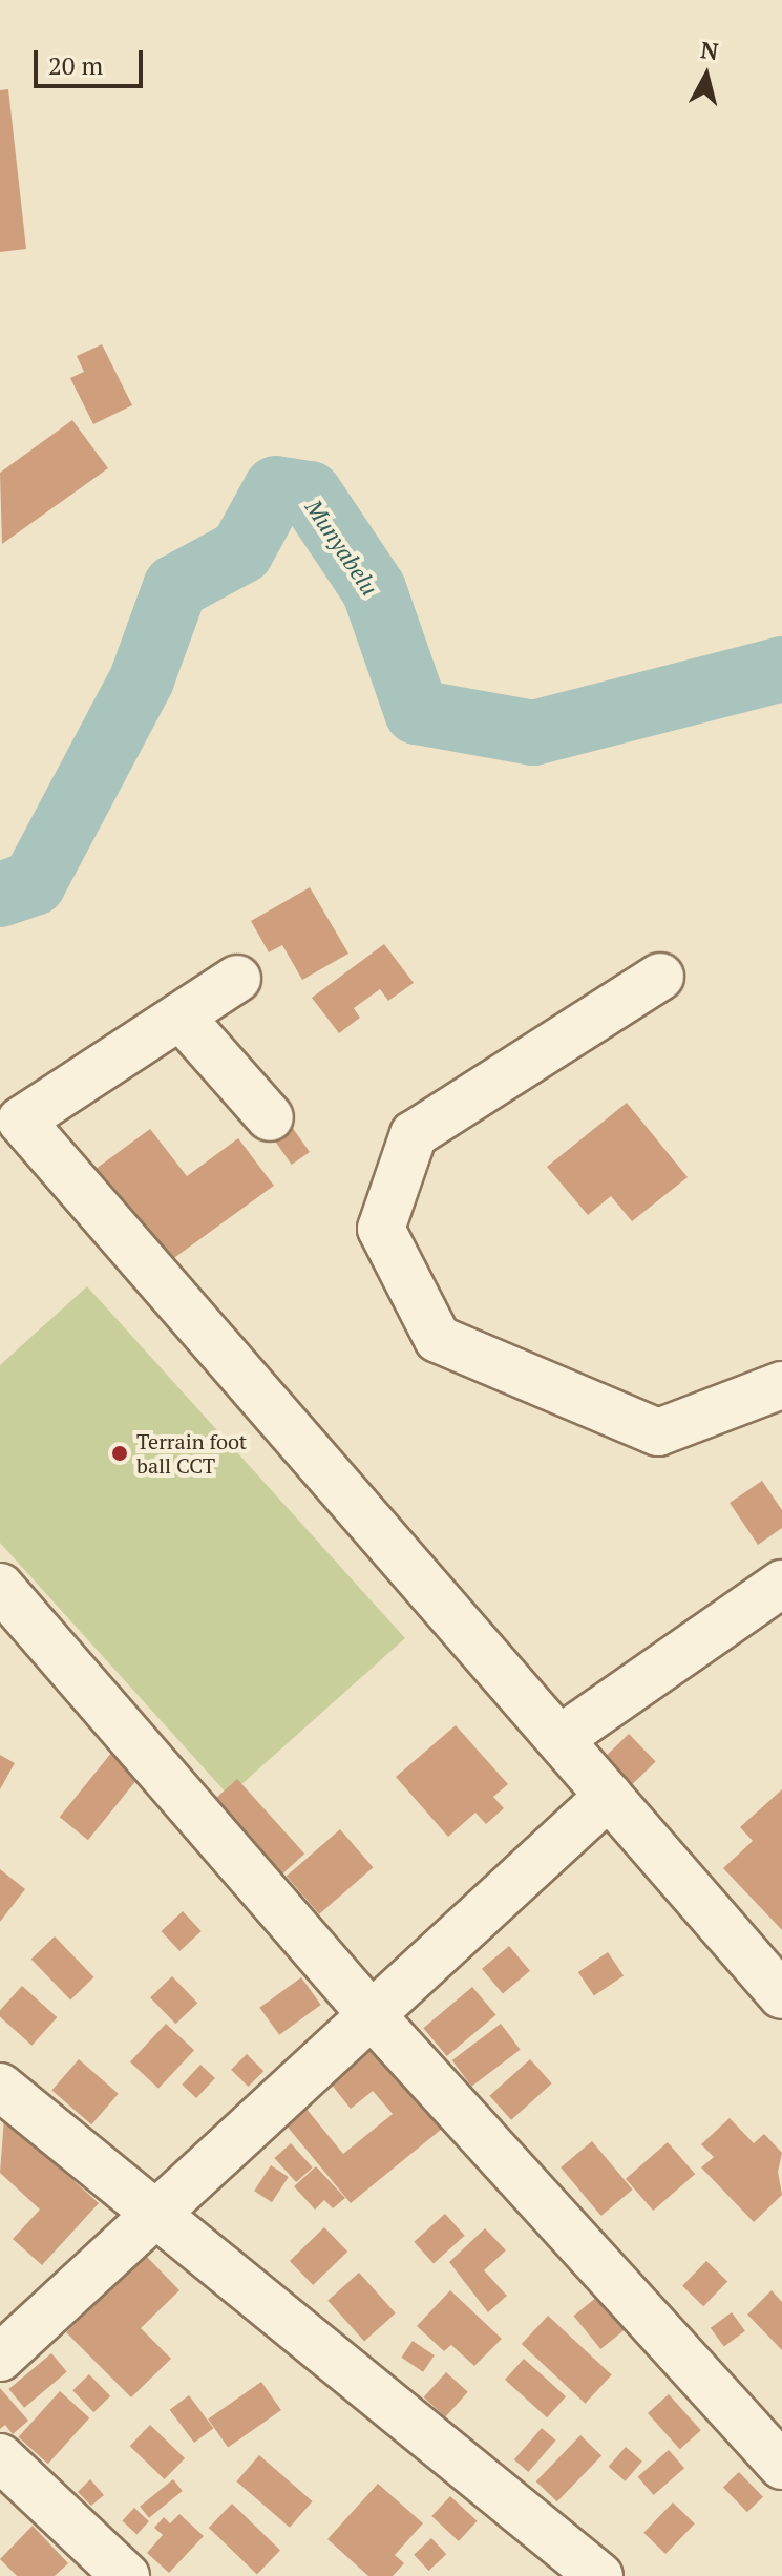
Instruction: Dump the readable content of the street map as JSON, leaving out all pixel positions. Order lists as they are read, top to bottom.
{
  "water": ["Munyabelu"],
  "places": ["Terrain foot ball CCT"],
  "scale_bar": "20 m",
  "north": "top"
}
